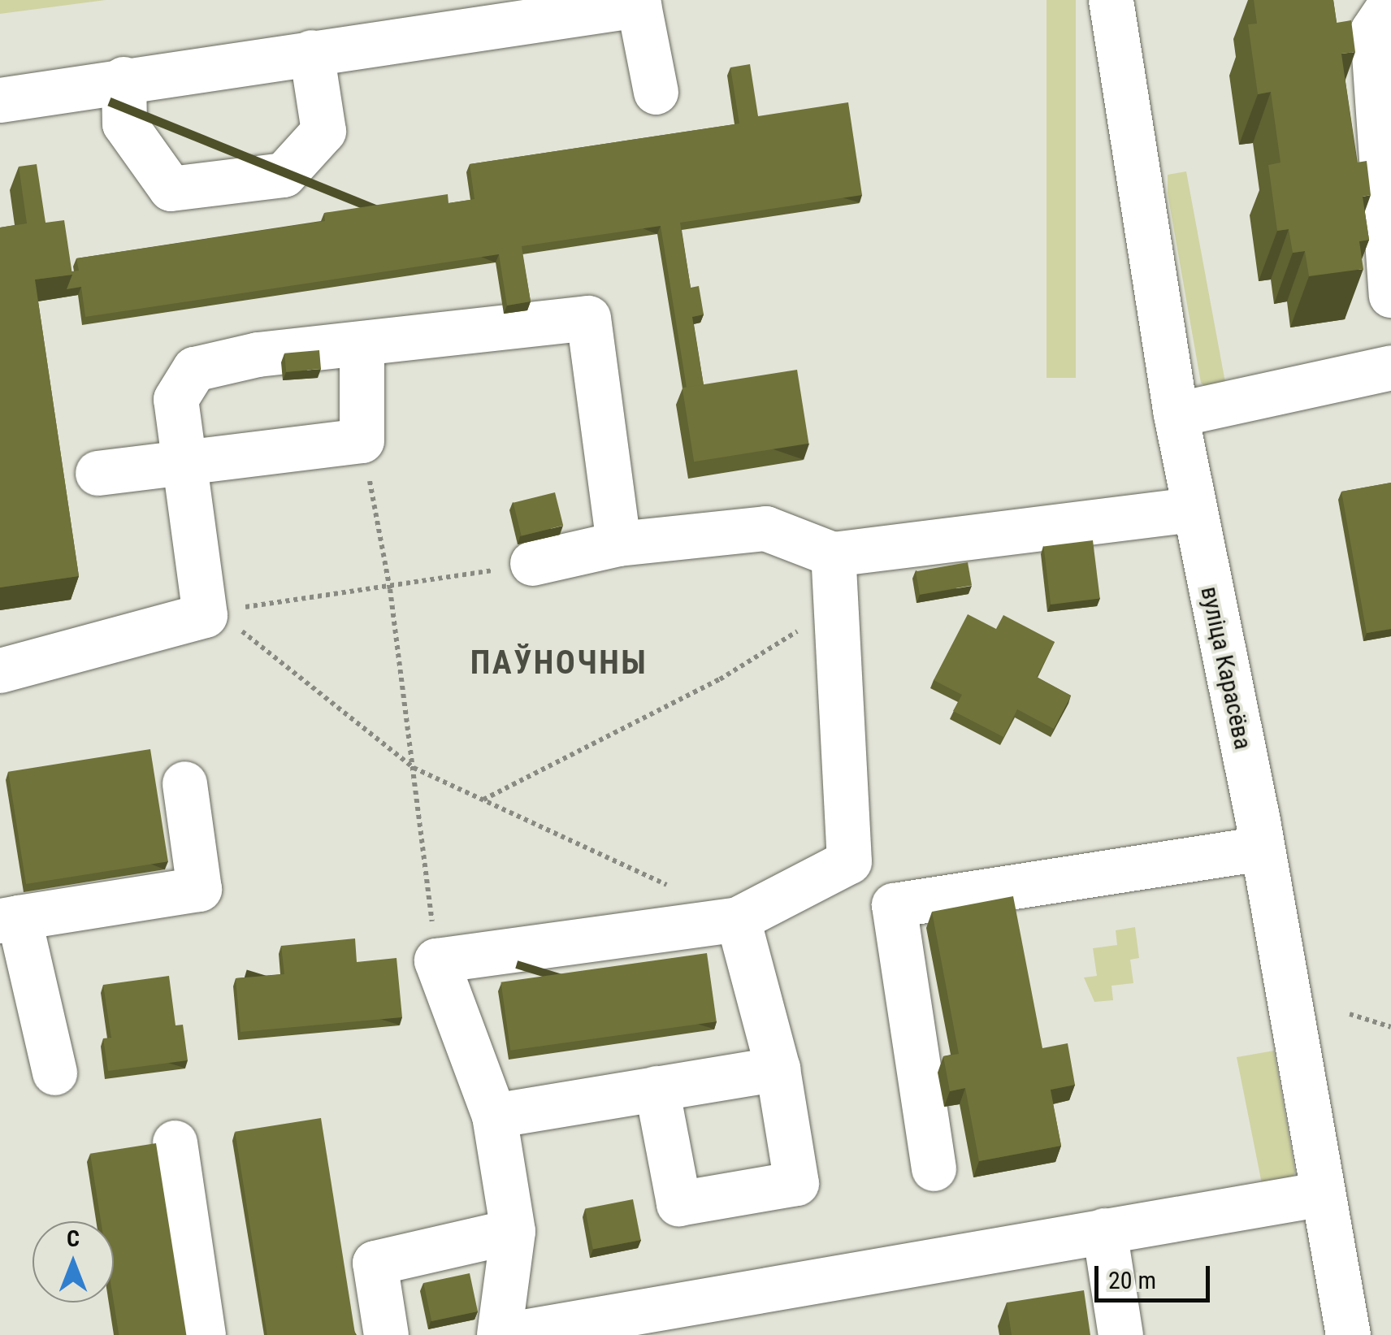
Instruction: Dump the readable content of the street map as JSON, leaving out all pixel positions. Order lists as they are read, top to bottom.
{
  "streets": {
    "street": ["вуліца Карасёва"]
  },
  "districts": ["ПАЎНОЧНЫ"],
  "scale_bar": "20 m",
  "north": "top"
}
